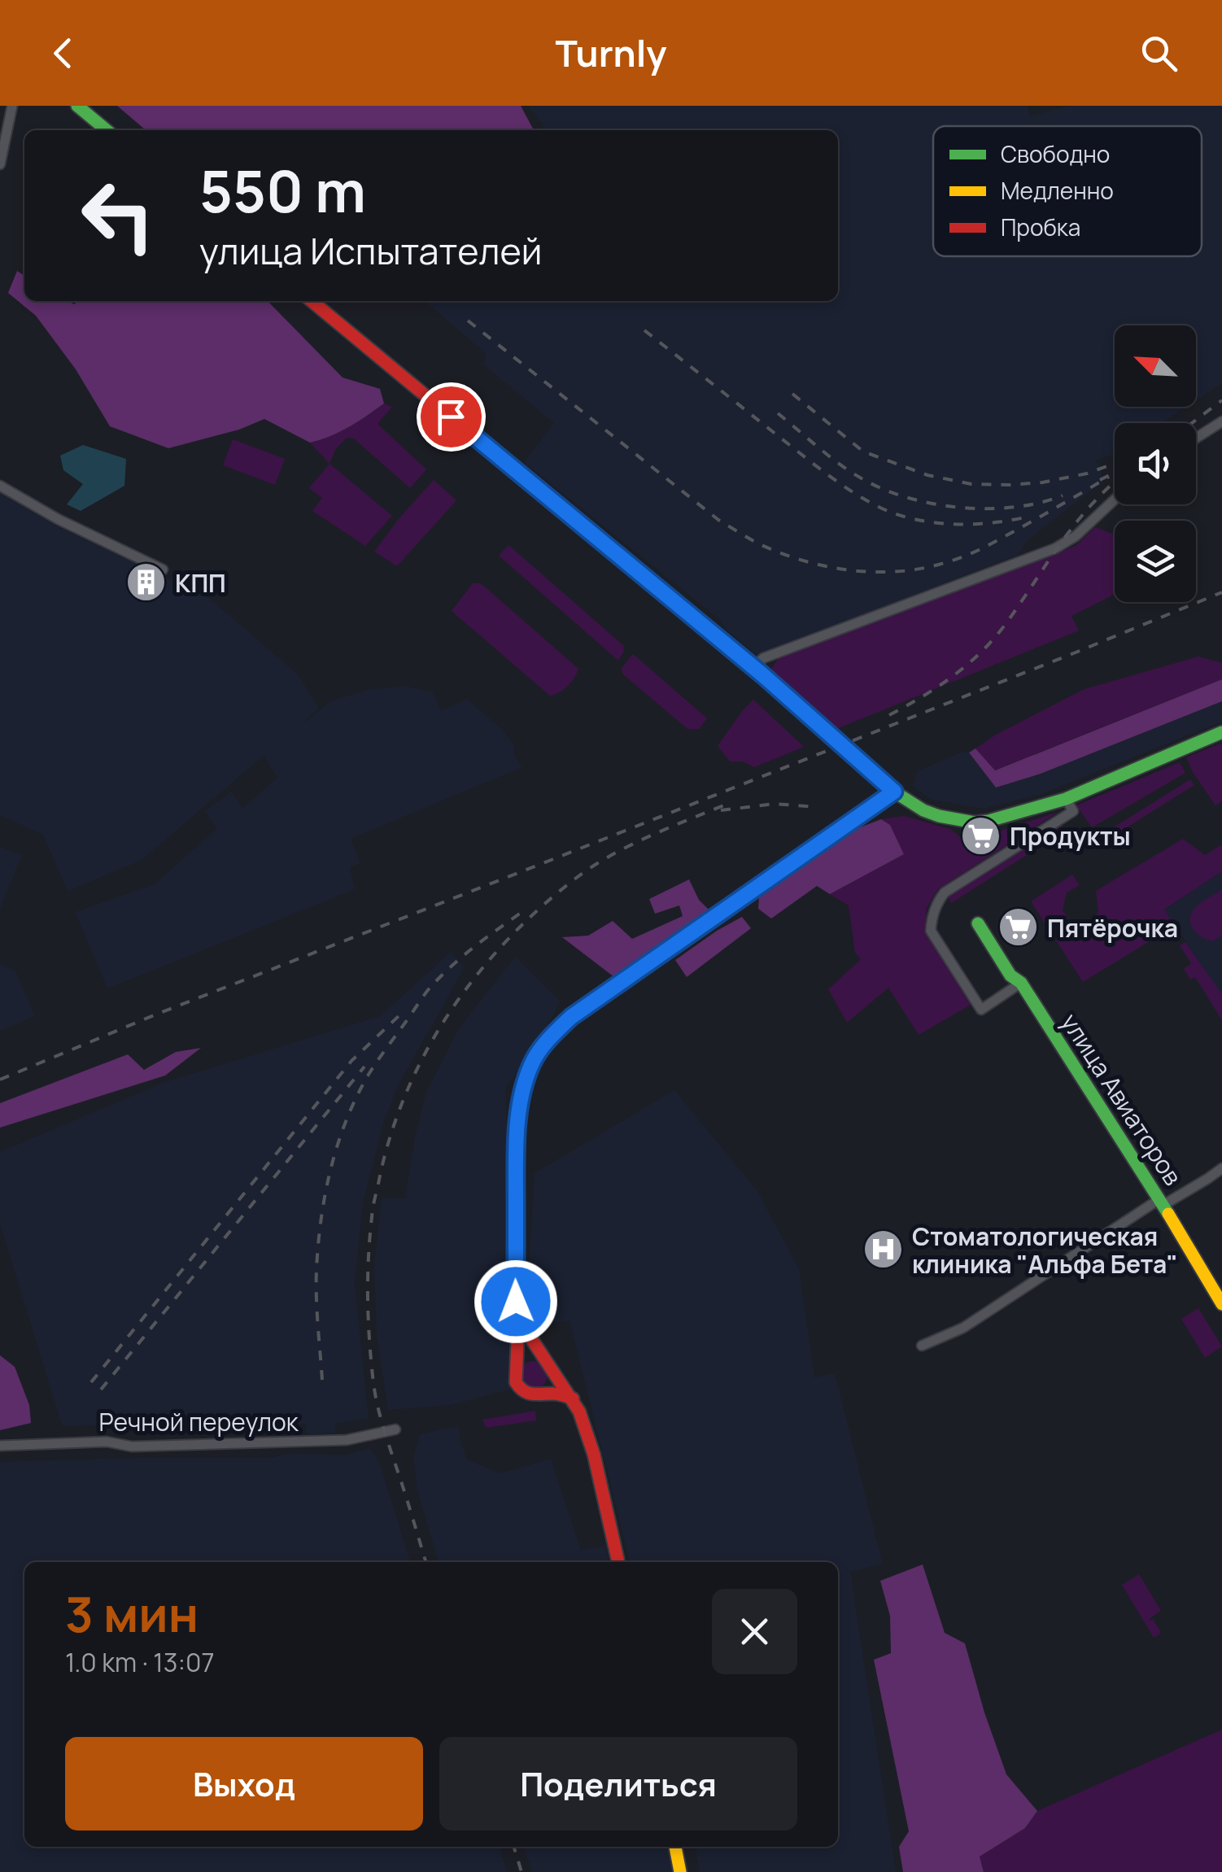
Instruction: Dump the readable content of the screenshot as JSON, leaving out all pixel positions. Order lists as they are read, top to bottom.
{
  "streets": {
    "main road": ["улица Авиаторов"],
    "street": ["Речной переулок"]
  },
  "places": {
    "building": ["КПП"],
    "supermarket": ["Продукты", "Пятёрочка"],
    "hospital": ["Стоматологическая клиника \"Альфа Бета\""]
  },
  "legend": ["Свободно", "Медленно", "Пробка"],
  "north": "top left",
  "page": {
    "header": "Turnly",
    "turn": ["550 m", "улица Испытателей"],
    "heading": ["3 мин", "1.0 km · 13:07"],
    "buttons": ["Выход", "Поделиться"]
  }
}
